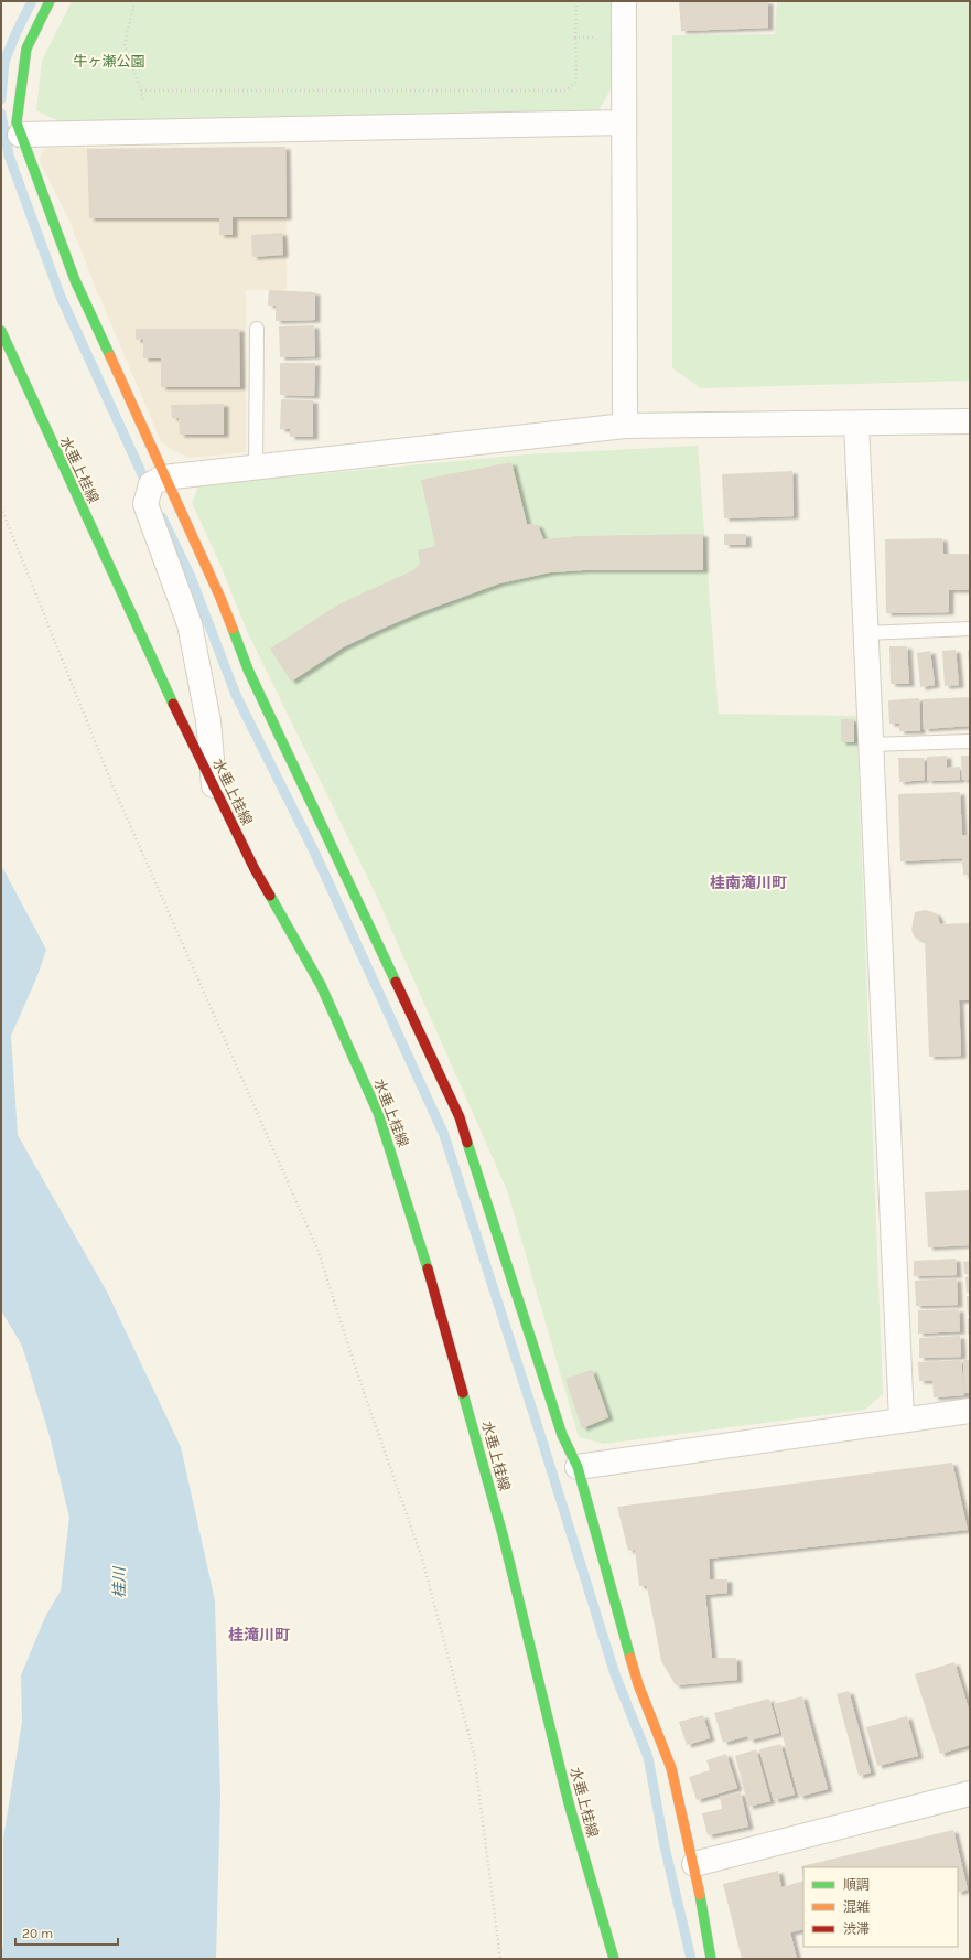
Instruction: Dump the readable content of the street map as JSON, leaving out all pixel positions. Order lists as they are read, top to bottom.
{
  "streets": {
    "street": ["水垂上桂線"]
  },
  "districts": ["桂南滝川町", "桂滝川町"],
  "water": ["桂川"],
  "parks": ["牛ヶ瀬公園"],
  "legend": ["順調", "混雑", "渋滞"],
  "scale_bar": "20 m"
}
